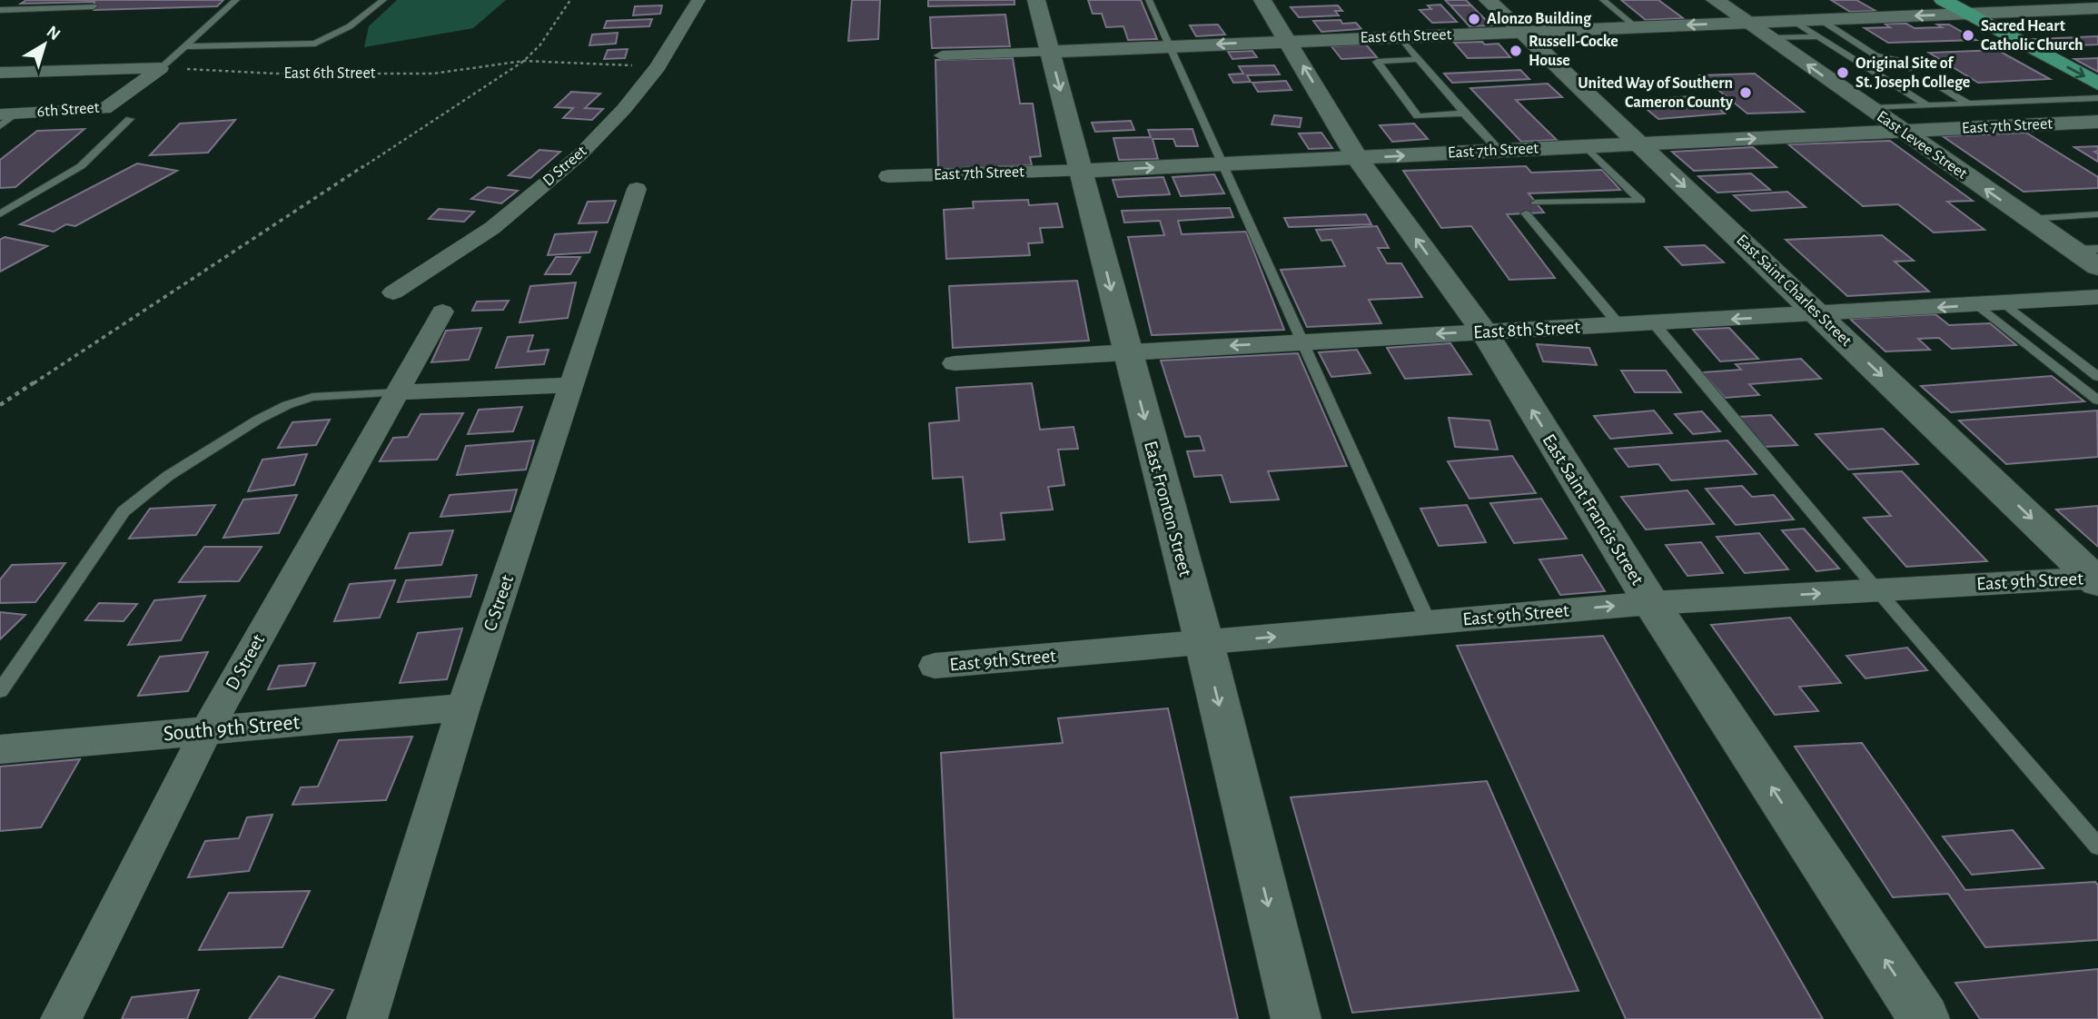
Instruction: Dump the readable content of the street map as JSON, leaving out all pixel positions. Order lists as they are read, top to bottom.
{
  "streets": {
    "main road": [
      "East 6th Street",
      "East 7th Street",
      "East Levee Street",
      "East Saint Charles Street",
      "East Fronton Street",
      "East Saint Francis Street"
    ],
    "street": [
      "6th Street",
      "D Street",
      "East 8th Street",
      "East 9th Street",
      "C Street",
      "South 9th Street"
    ]
  },
  "crossings": [
    ["East 6th Street", "6th Street"],
    ["East 6th Street", "East Levee Street"],
    ["East 6th Street", "D Street"],
    ["East 6th Street", "East Saint Charles Street"],
    ["East 6th Street", "East Fronton Street"],
    ["East 6th Street", "East Saint Francis Street"],
    ["East 7th Street", "East Levee Street"],
    ["East 7th Street", "East Saint Charles Street"],
    ["East 7th Street", "East Fronton Street"],
    ["East 7th Street", "East Saint Francis Street"],
    ["D Street", "South 9th Street"],
    ["East Saint Charles Street", "East 8th Street"],
    ["East Saint Charles Street", "East 9th Street"],
    ["East 8th Street", "East Fronton Street"],
    ["East 8th Street", "East Saint Francis Street"],
    ["East Fronton Street", "East 9th Street"],
    ["East Saint Francis Street", "East 9th Street"],
    ["C Street", "South 9th Street"]
  ],
  "one_way": [
    "East 7th Street",
    "East Saint Charles Street",
    "East 8th Street",
    "East Fronton Street",
    "East Saint Francis Street",
    "East 9th Street"
  ],
  "places": [
    "Alonzo Building",
    "Sacred Heart Catholic Church",
    "Russell-Cocke House",
    "Original Site of St. Joseph College",
    "United Way of Southern Cameron County"
  ],
  "north": "top right"
}
